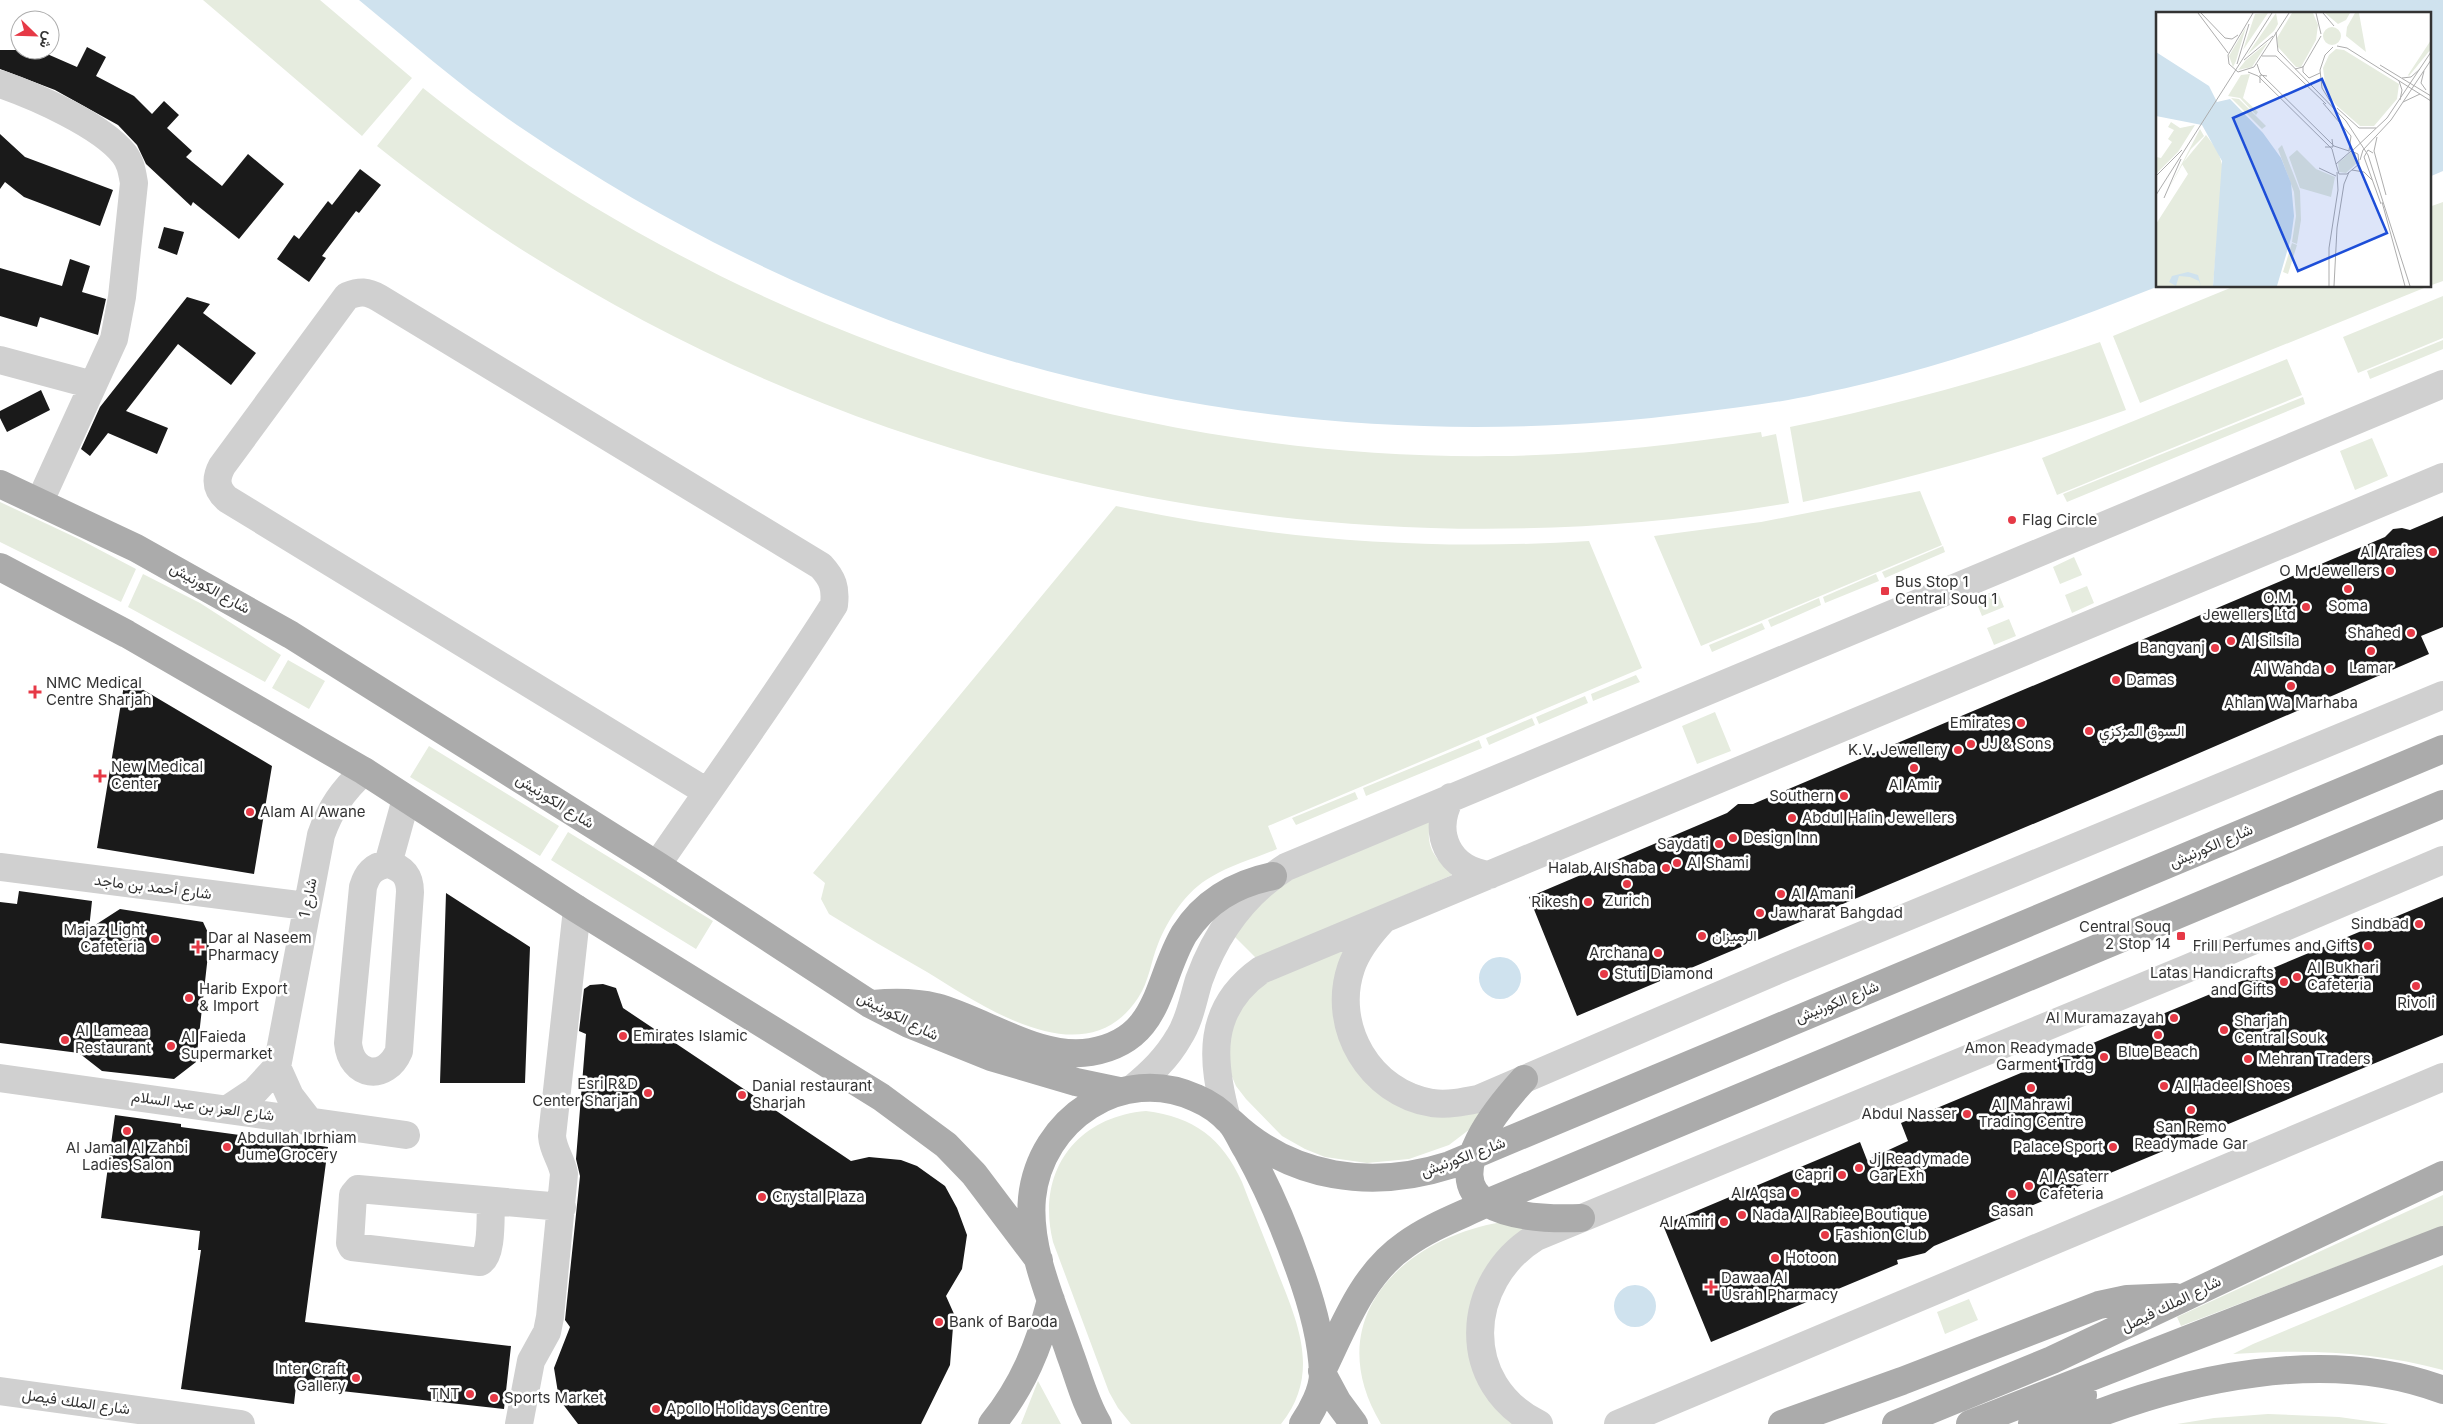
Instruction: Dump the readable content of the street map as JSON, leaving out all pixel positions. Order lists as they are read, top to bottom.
{
  "streets": {
    "main road": ["شارع الكورنيش", "شارع الملك فيصل"],
    "street": ["شارع أحمد بن ماجد", "شارع 1", "شارع العز بن عبد السلام"]
  },
  "crossings": [
    ["شارع أحمد بن ماجد", "شارع 1"]
  ],
  "places": {
    "other": [
      "Flag Circle",
      "Al Araies",
      "O M Jewellers",
      "Soma",
      "O.M. Jewellers Ltd",
      "Shahed",
      "Al Silsila",
      "Bangvanj",
      "Lamar",
      "Al Wahda",
      "Damas",
      "Ahlan Wa Marhaba",
      "Emirates",
      "السوق المركزي",
      "JJ & Sons",
      "K.V. Jewellery",
      "Al Amir",
      "Southern",
      "Alam Al Awane",
      "Abdul Halin Jewellers",
      "Design Inn",
      "Saydati",
      "Al Shami",
      "Halab Al Shaba",
      "Zurich",
      "Al Amani",
      "Rikesh",
      "Jawharat Bahgdad",
      "Sindbad",
      "الرميزان",
      "Majaz Light Cafeteria",
      "Frill Perfumes and Gifts",
      "Archana",
      "Stuti Diamond",
      "Al Bukhari Cafeteria",
      "Latas Handicrafts and Gifts",
      "Rivoli",
      "Harib Export & Import",
      "Al Muramazayah",
      "Sharjah Central Souk",
      "Blue Beach",
      "Emirates Islamic",
      "Al Lameaa Restaurant",
      "Al Faieda Supermarket",
      "Amon Readymade Garment Trdg",
      "Mehran Traders",
      "Al Hadeel Shoes",
      "Al Mahrawi Trading Centre",
      "Esri R&D Center Sharjah",
      "Danial restaurant Sharjah",
      "San Remo Readymade Gar",
      "Abdul Nasser",
      "Al Jamal Al Zahbi Ladies Salon",
      "Abdullah Ibrhiam Jume Grocery",
      "Palace Sport",
      "Jj Readymade Gar Exh",
      "Capri",
      "Al Asaterr Cafeteria",
      "Al Aqsa",
      "Sasan",
      "Crystal Plaza",
      "Nada Al Rabiee Boutique",
      "Al Amiri",
      "Fashion Club",
      "Hotoon",
      "Bank of Baroda",
      "Inter Craft Gallery",
      "TNT",
      "Sports Market",
      "Apollo Holidays Centre"
    ],
    "transit": ["Bus Stop 1 Central Souq 1", "Central Souq 2 Stop 14"],
    "health": [
      "NMC Medical Centre Sharjah",
      "New Medical Center",
      "Dar al Naseem Pharmacy",
      "Dawaa Al Usrah Pharmacy"
    ]
  },
  "north": "bottom right"
}
